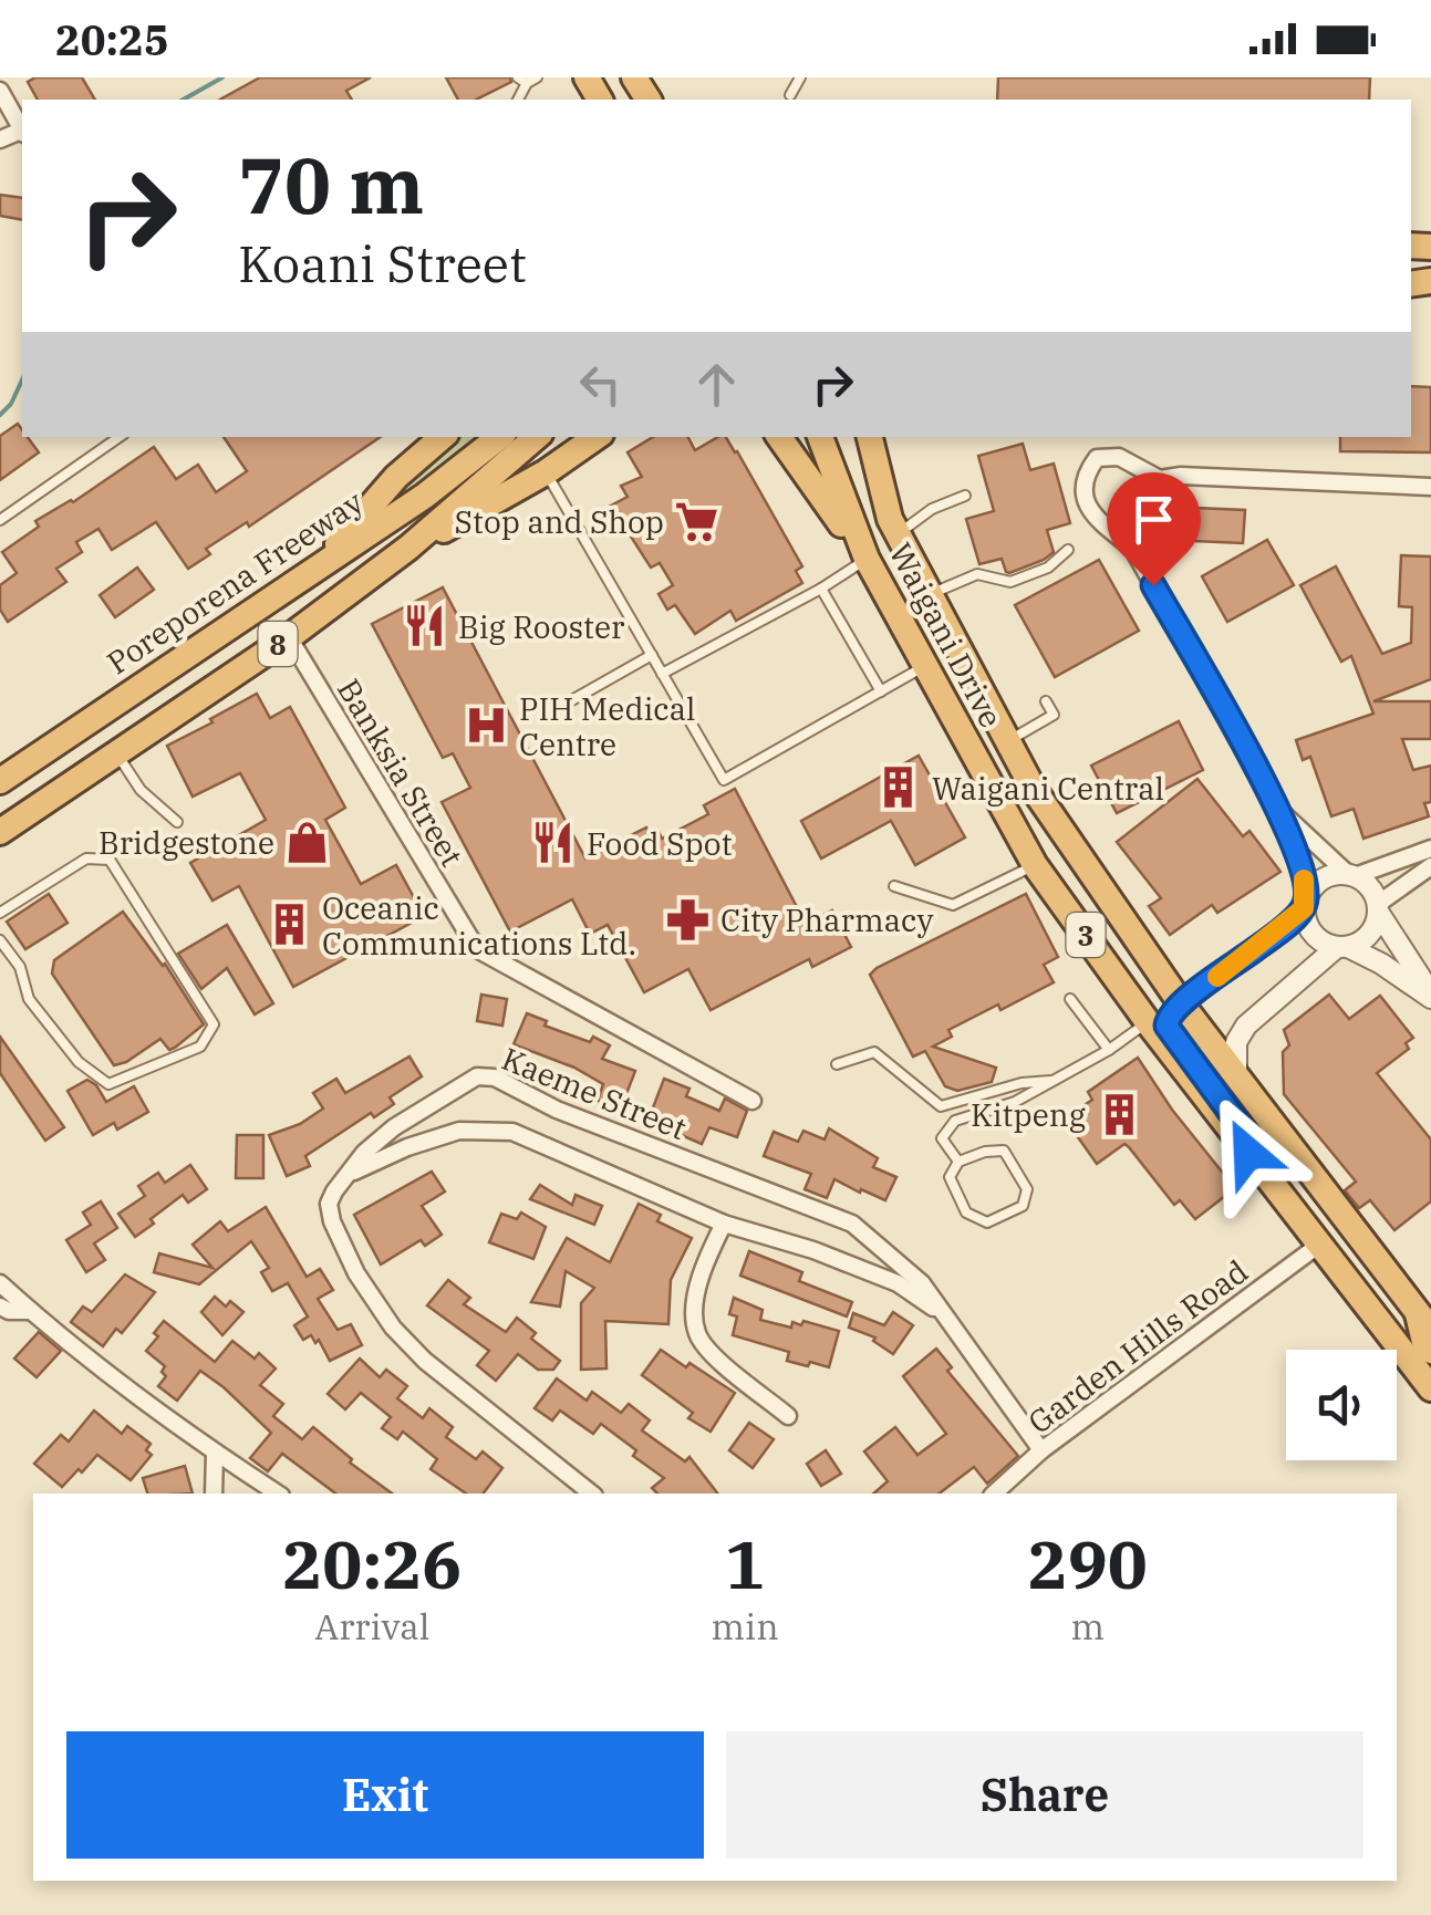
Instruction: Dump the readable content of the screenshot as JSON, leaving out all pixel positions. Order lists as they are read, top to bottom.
{
  "streets": {
    "highway": [
      "Poreporena Freeway",
      "Waigani Drive",
      "8",
      "3"
    ],
    "street": ["Banksia Street", "Kaeme Street", "Garden Hills Road"]
  },
  "crossings": [
    ["Waigani Drive", "Garden Hills Road"],
    ["8", "Banksia Street"],
    ["Kaeme Street", "Garden Hills Road"]
  ],
  "places": {
    "supermarket": ["Stop and Shop"],
    "restaurant": ["Big Rooster", "Food Spot"],
    "hospital": ["PIH Medical Centre"],
    "building": ["Waigani Central", "Oceanic Communications Ltd.", "Kitpeng"],
    "shop": ["Bridgestone"],
    "pharmacy": ["City Pharmacy"]
  },
  "page": {
    "status": "20:25",
    "turn": ["70 m", "Koani Street"],
    "eta": [
      "20:26",
      "Arrival",
      "1",
      "min",
      "290",
      "m"
    ],
    "buttons": ["Exit", "Share"]
  }
}
